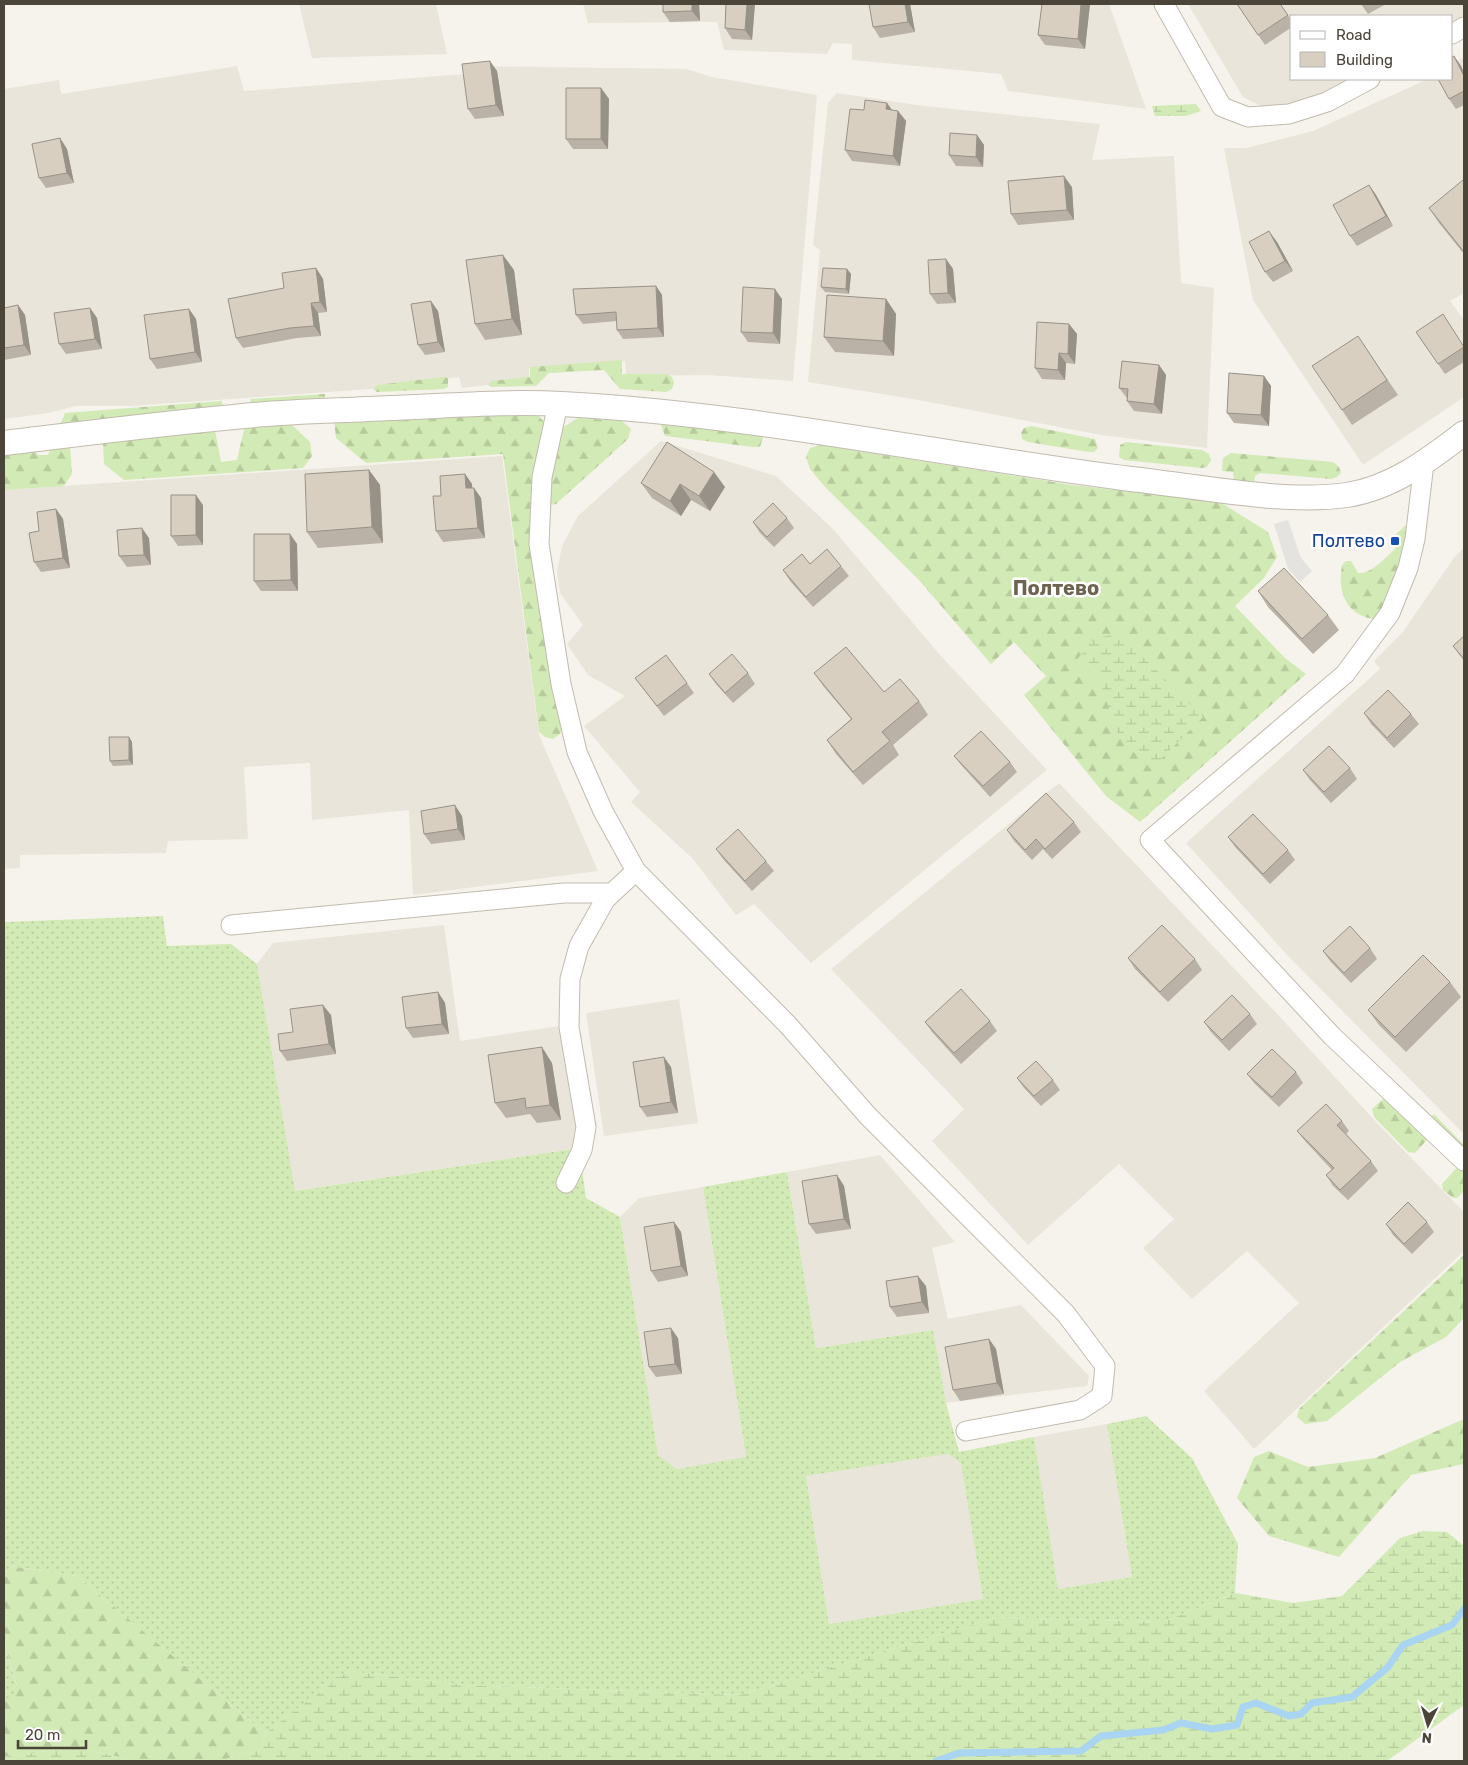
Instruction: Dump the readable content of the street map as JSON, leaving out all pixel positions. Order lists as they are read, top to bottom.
{
  "districts": ["Полтево"],
  "places": {
    "transit": ["Полтево"]
  },
  "legend": ["Road", "Building"],
  "scale_bar": "20 m",
  "north": "bottom"
}
